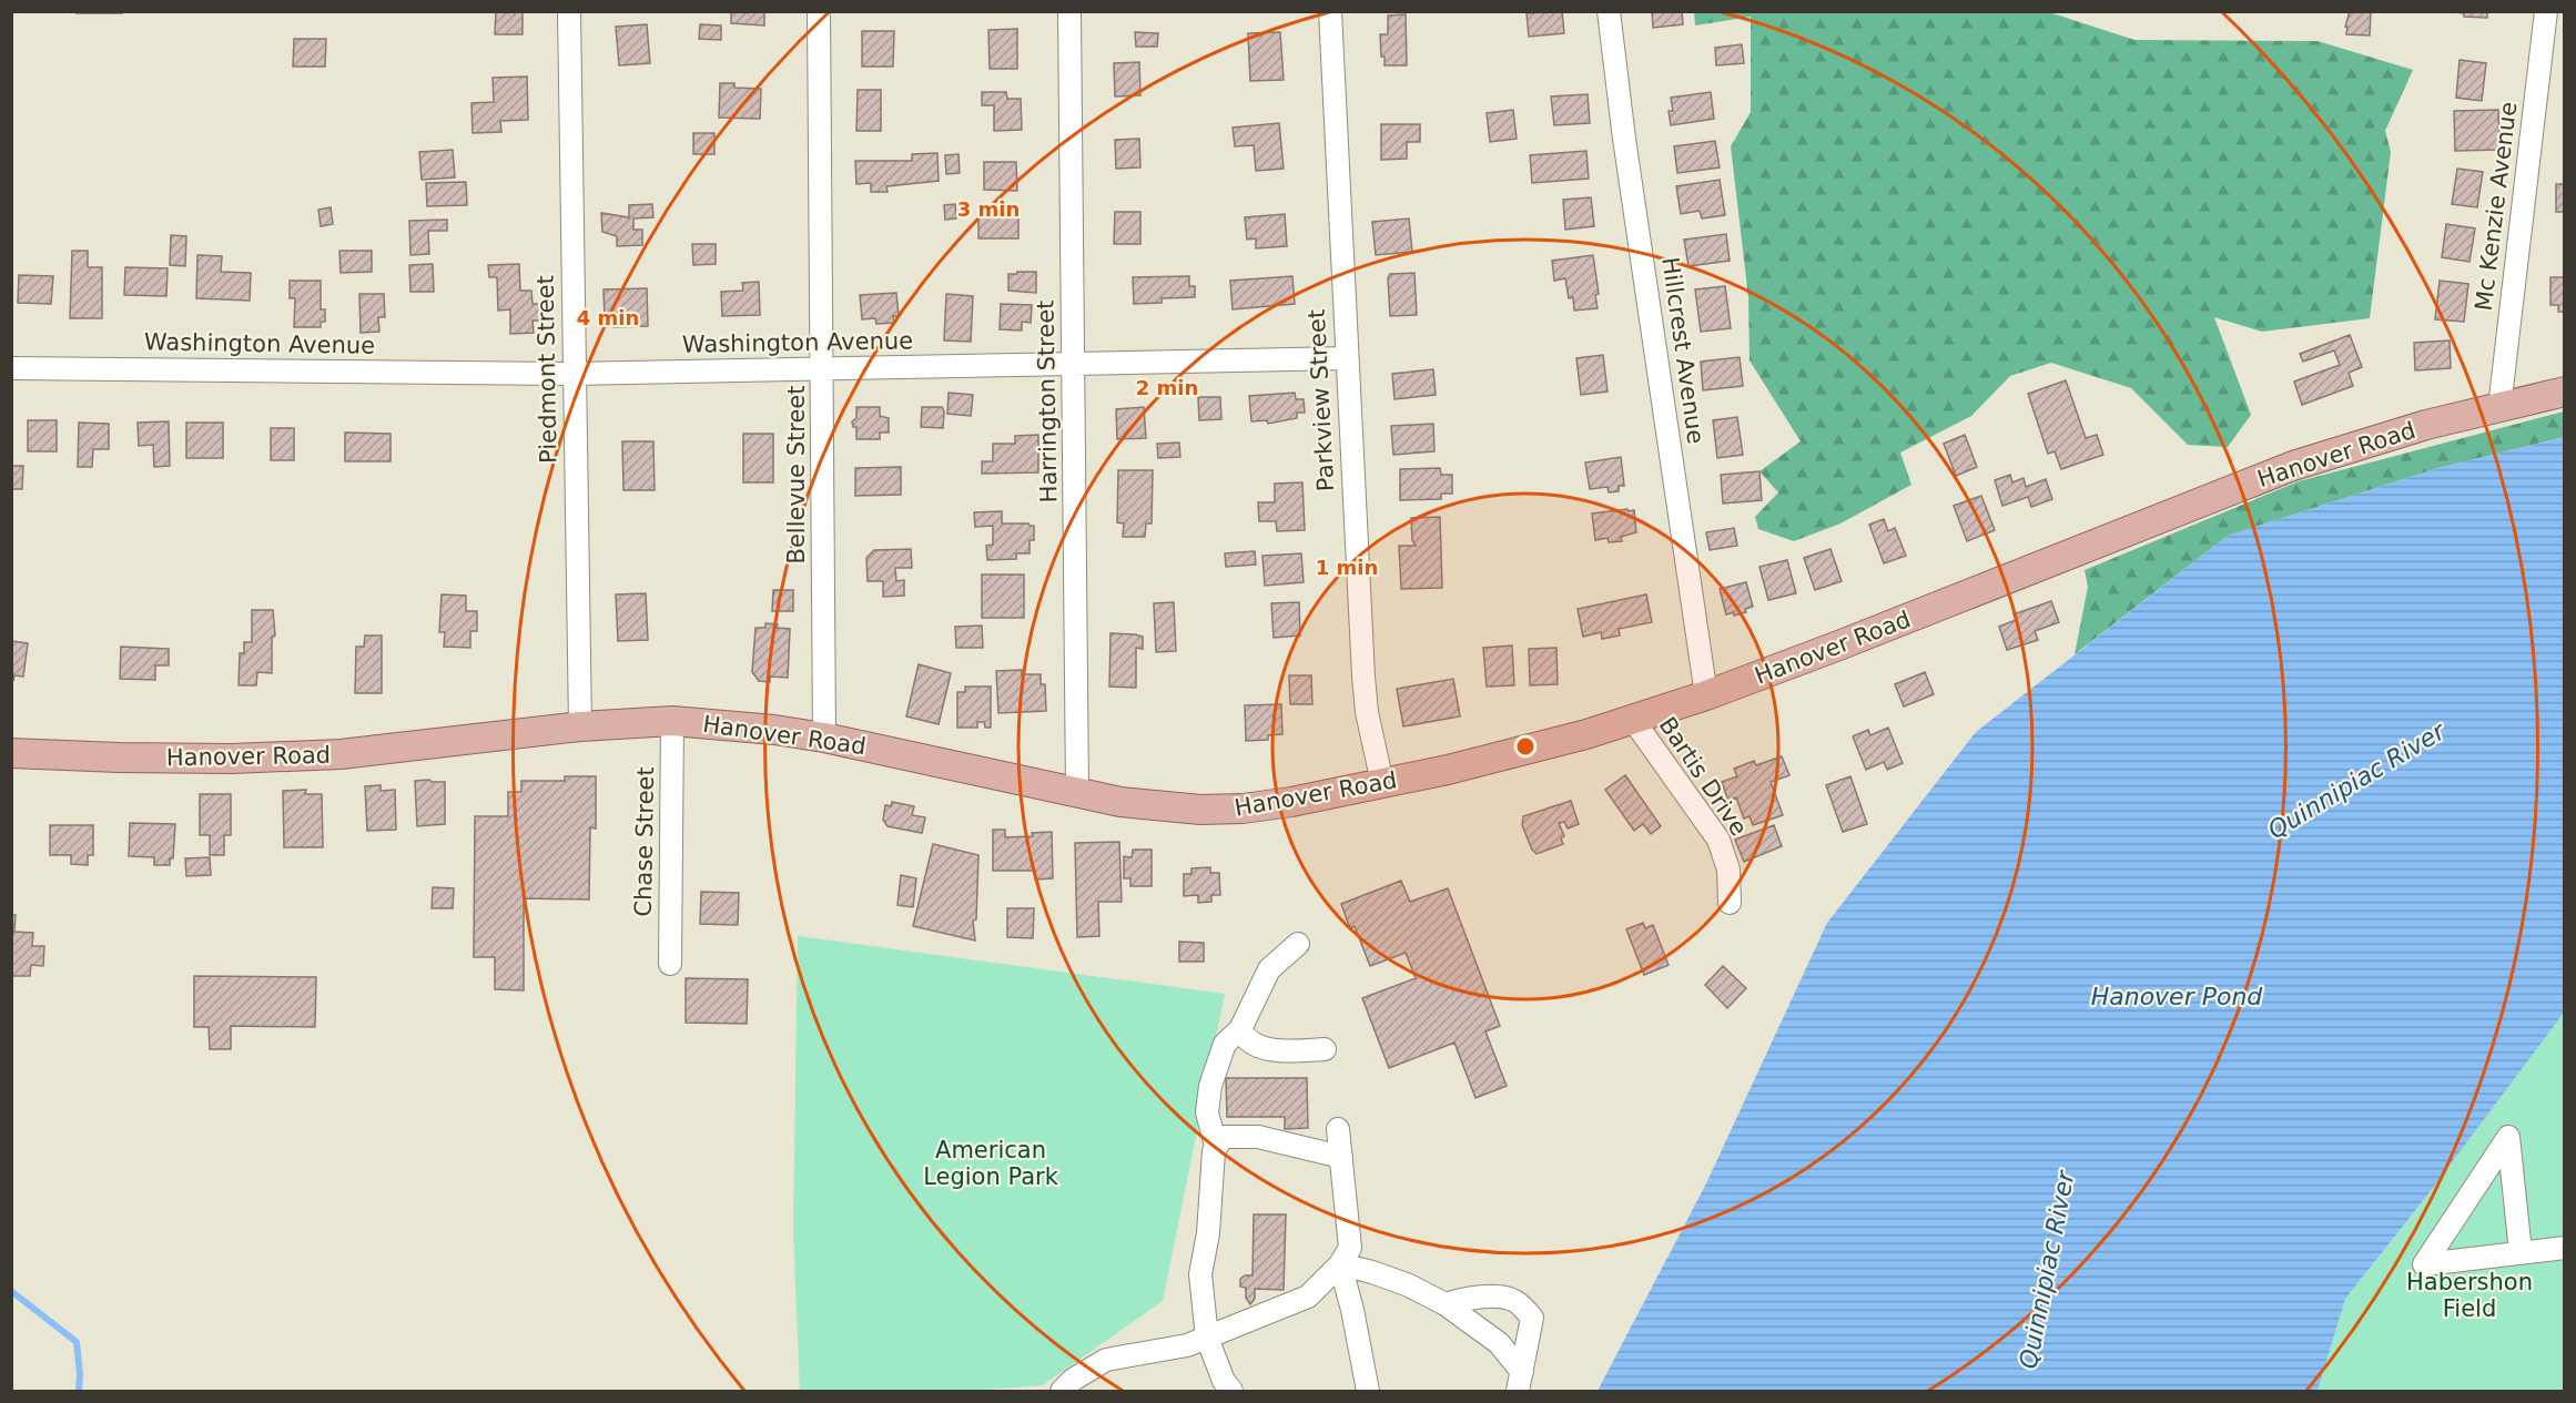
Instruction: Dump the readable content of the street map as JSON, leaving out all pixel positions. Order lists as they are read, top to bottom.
{
  "streets": {
    "main road": ["Hanover Road"],
    "street": [
      "Mc Kenzie Avenue",
      "Washington Avenue",
      "Hillcrest Avenue",
      "Piedmont Street",
      "Parkview Street",
      "Harrington Street",
      "Bellevue Street",
      "Bartis Drive",
      "Chase Street"
    ]
  },
  "crossings": [
    ["Mc Kenzie Avenue", "Hanover Road"],
    ["Washington Avenue", "Piedmont Street"],
    ["Washington Avenue", "Parkview Street"],
    ["Washington Avenue", "Harrington Street"],
    ["Washington Avenue", "Bellevue Street"],
    ["Hillcrest Avenue", "Hanover Road"],
    ["Piedmont Street", "Hanover Road"],
    ["Parkview Street", "Hanover Road"],
    ["Harrington Street", "Hanover Road"],
    ["Hanover Road", "Bellevue Street"],
    ["Hanover Road", "Bartis Drive"],
    ["Hanover Road", "Chase Street"]
  ],
  "water": ["Quinnipiac River", "Hanover Pond"],
  "parks": ["American Legion Park", "Habershon Field"],
  "rings": [
    "3 min",
    "4 min",
    "2 min",
    "1 min"
  ]
}
